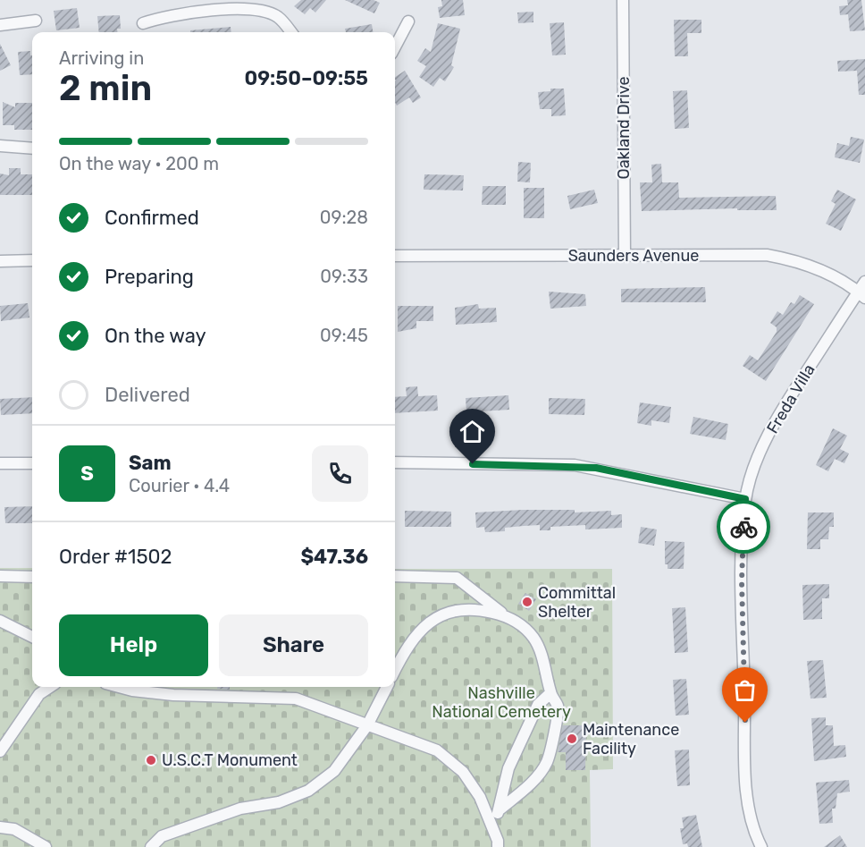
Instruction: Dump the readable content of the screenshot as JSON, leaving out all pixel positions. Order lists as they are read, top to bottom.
{
  "streets": {
    "street": ["Oakland Drive", "Saunders Avenue", "Freda Villa"]
  },
  "crossings": [
    ["Oakland Drive", "Saunders Avenue"],
    ["Saunders Avenue", "Freda Villa"]
  ],
  "parks": ["Nashville National Cemetery"],
  "places": ["Committal Shelter", "Maintenance Facility", "U.S.C.T Monument"],
  "page": {
    "heading": ["2 min", "Arriving in", "09:50–09:55"],
    "panel": [
      "Sam",
      "Courier · 4.4",
      "Order #1502",
      "$47.36"
    ],
    "bar": "On the way · 200 m",
    "list": [
      ["Confirmed", "09:28"],
      ["Preparing", "09:33"],
      ["On the way", "09:45"],
      "Delivered"
    ],
    "round": "S",
    "buttons": ["Help", "Share"]
  }
}
